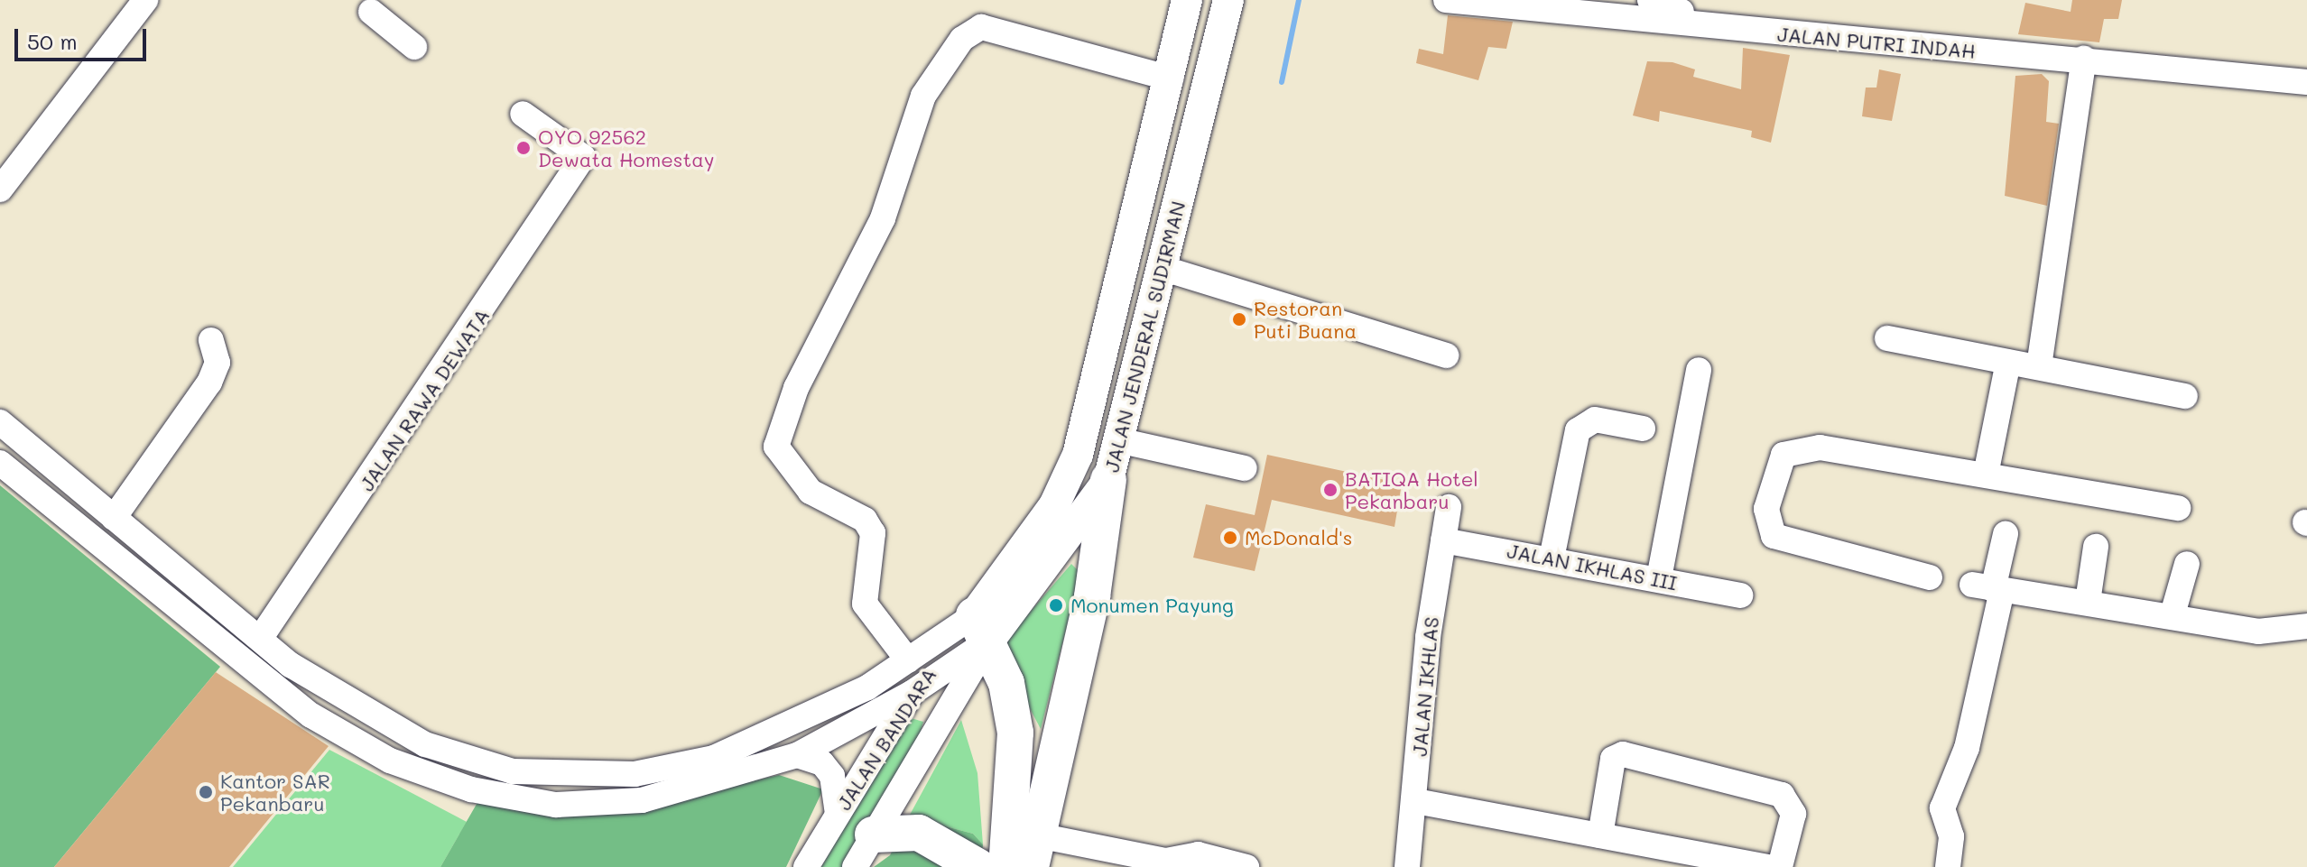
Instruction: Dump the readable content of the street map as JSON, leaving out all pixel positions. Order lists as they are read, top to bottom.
{
  "streets": {
    "main road": ["JALAN JENDERAL SUDIRMAN"],
    "street": [
      "JALAN PUTRI INDAH",
      "JALAN RAWA DEWATA",
      "JALAN IKHLAS III",
      "JALAN IKHLAS",
      "JALAN BANDARA"
    ]
  },
  "crossings": [
    ["JALAN JENDERAL SUDIRMAN", "JALAN BANDARA"],
    ["JALAN IKHLAS III", "JALAN IKHLAS"]
  ],
  "places": [
    "OYO 92562 Dewata Homestay",
    "Restoran Puti Buana",
    "BATIQA Hotel Pekanbaru",
    "McDonald's",
    "Monumen Payung",
    "Kantor SAR Pekanbaru"
  ],
  "scale_bar": "50 m"
}
